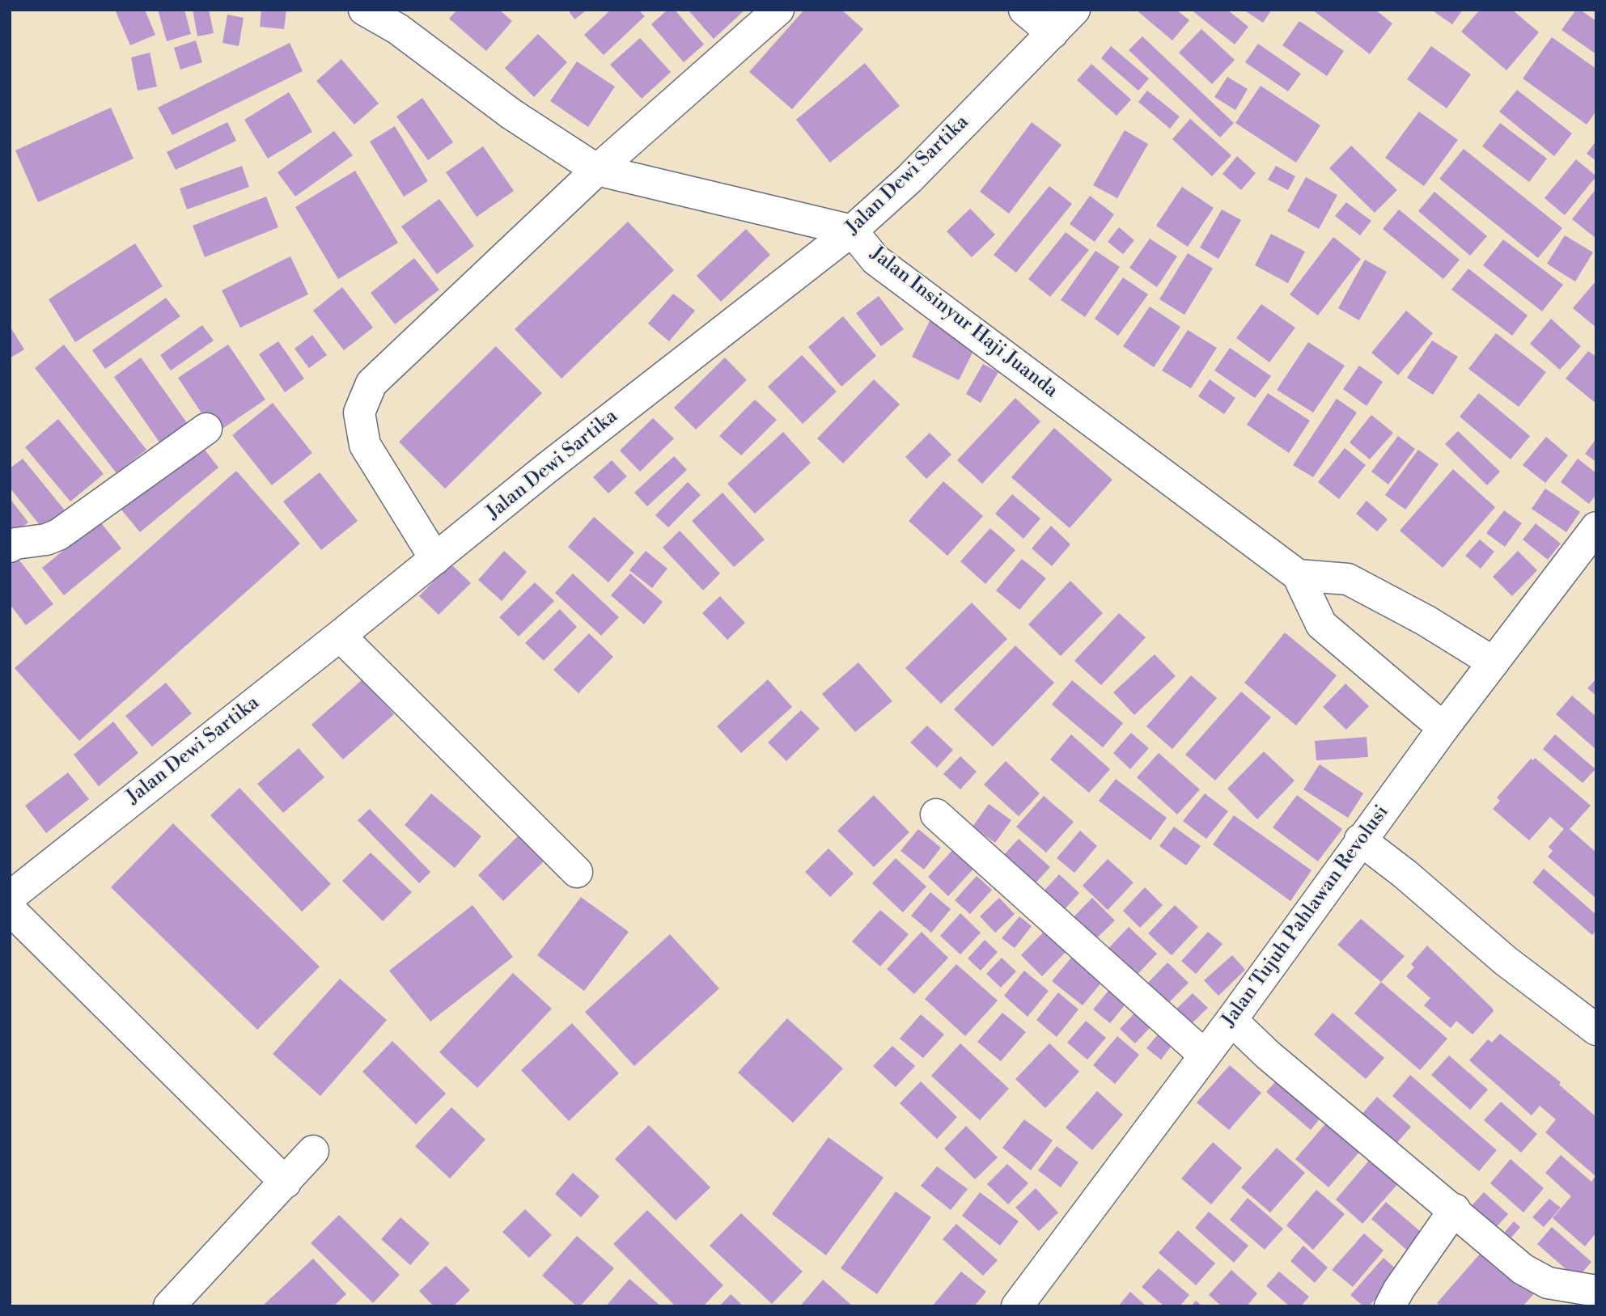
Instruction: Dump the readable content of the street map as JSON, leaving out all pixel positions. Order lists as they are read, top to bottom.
{
  "streets": {
    "street": ["Jalan Dewi Sartika", "Jalan Insinyur Haji Juanda", "Jalan Tujuh Pahlawan Revolusi"]
  },
  "crossings": [
    ["Jalan Dewi Sartika", "Jalan Insinyur Haji Juanda"],
    ["Jalan Insinyur Haji Juanda", "Jalan Tujuh Pahlawan Revolusi"]
  ]
}
